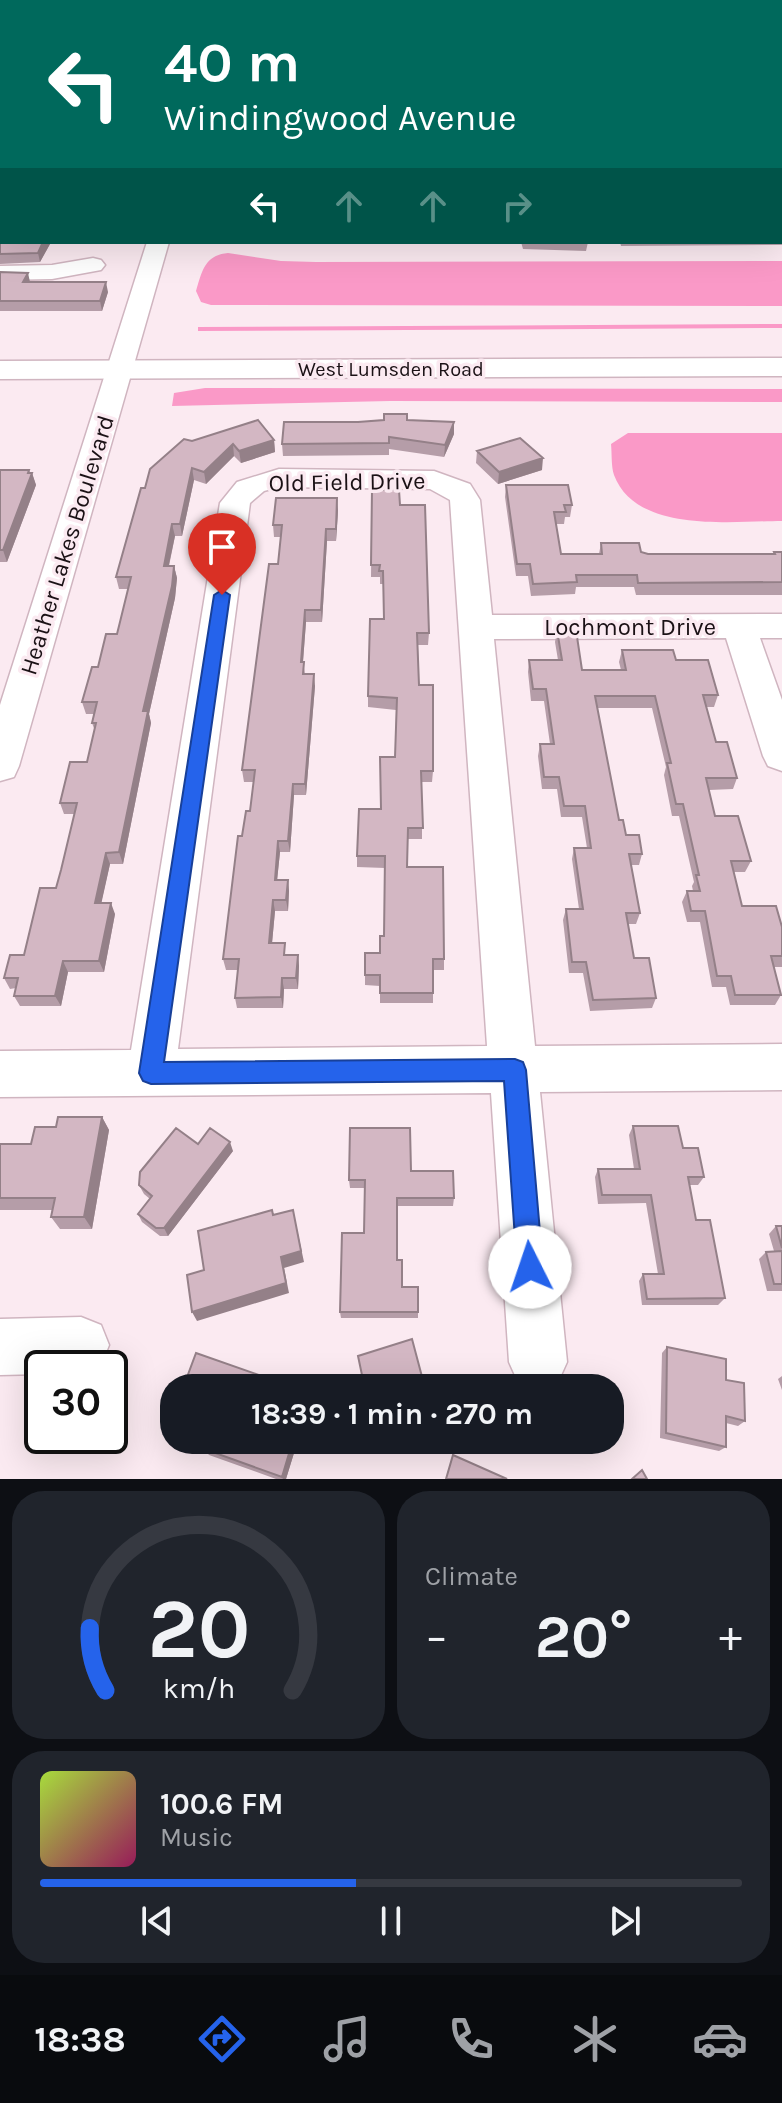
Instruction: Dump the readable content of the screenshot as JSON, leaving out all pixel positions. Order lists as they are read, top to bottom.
{
  "streets": {
    "main road": ["West Lumsden Road"],
    "street": ["Old Field Drive", "Heather Lakes Boulevard", "Lochmont Drive"]
  },
  "crossings": [
    ["West Lumsden Road", "Heather Lakes Boulevard"],
    ["Old Field Drive", "Lochmont Drive"]
  ],
  "page": {
    "turn": ["40 m", "Windingwood Avenue"],
    "limit": "30",
    "trip": "18:39 · 1 min · 270 m",
    "tile": "Climate",
    "heat": ["−", "20°", "+"],
    "song": ["100.6 FM", "Music"],
    "tabs": "18:38",
    "gauge": ["20", "km/h"]
  }
}
